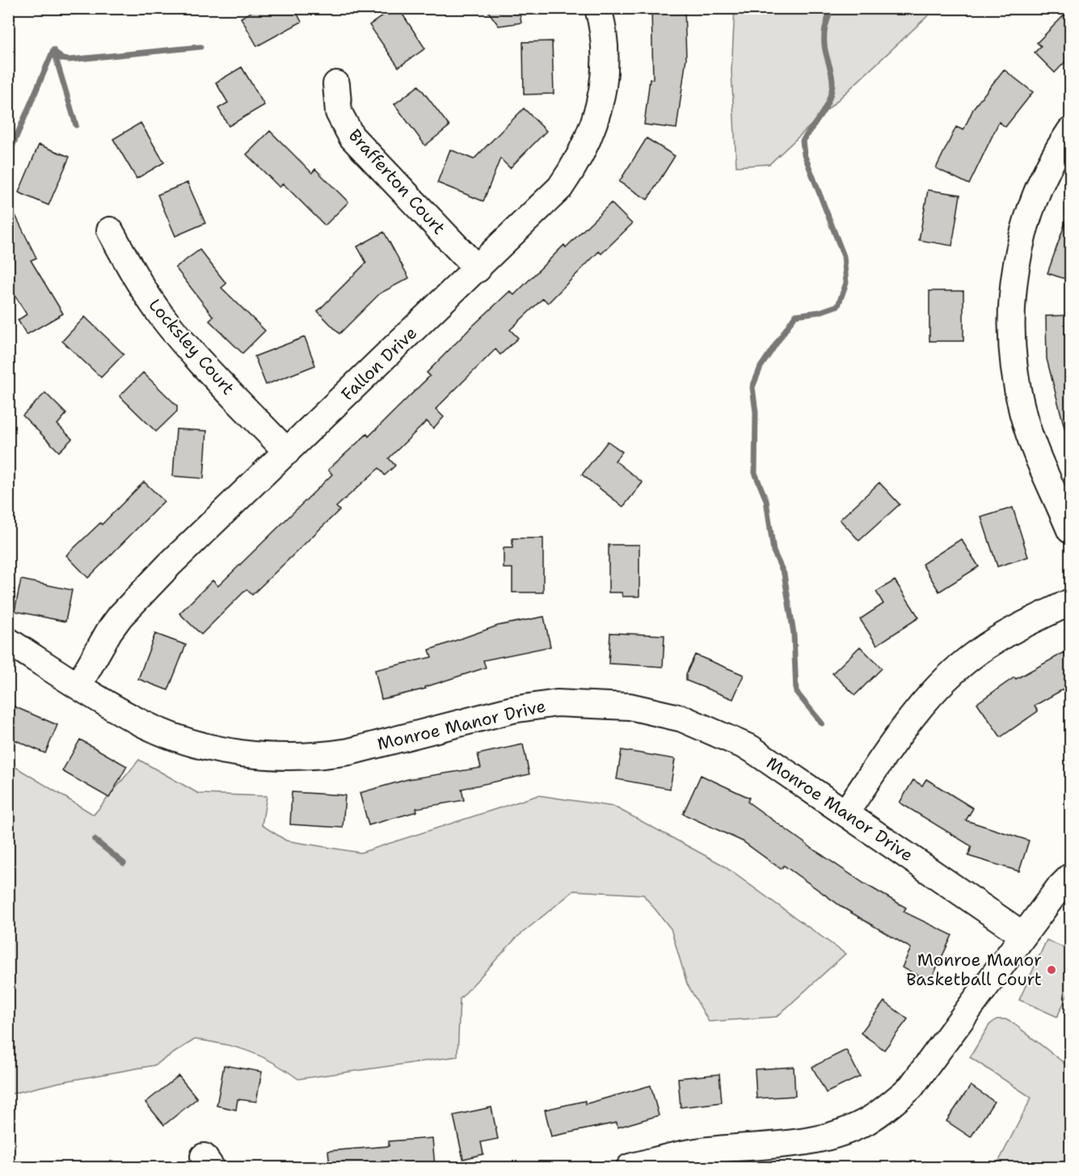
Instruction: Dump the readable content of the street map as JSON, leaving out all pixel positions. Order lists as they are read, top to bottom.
{
  "streets": {
    "street": [
      "Brafferton Court",
      "Locksley Court",
      "Fallon Drive",
      "Monroe Manor Drive"
    ]
  },
  "crossings": [
    ["Brafferton Court", "Fallon Drive"],
    ["Locksley Court", "Fallon Drive"],
    ["Fallon Drive", "Monroe Manor Drive"]
  ],
  "places": ["Monroe Manor Basketball Court"]
}
